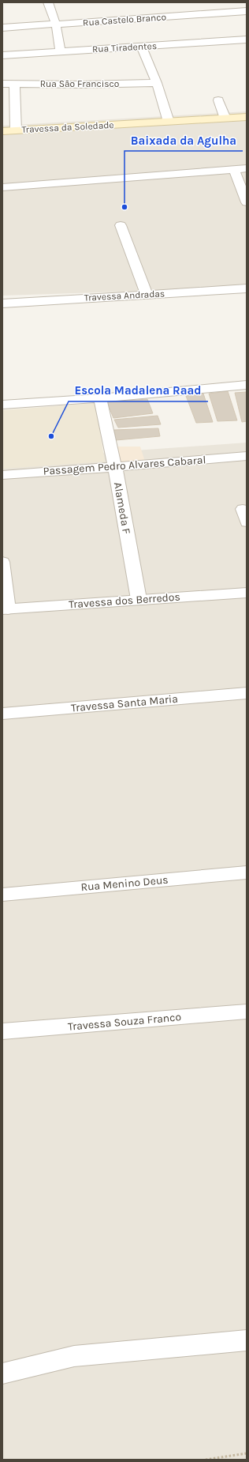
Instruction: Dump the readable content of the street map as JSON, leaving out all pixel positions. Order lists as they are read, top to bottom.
{
  "streets": {
    "main road": ["Travessa da Soledade"],
    "street": [
      "Rua Castelo Branco",
      "Rua Tiradentes",
      "Rua São Francisco",
      "Travessa Andradas",
      "Passagem Pedro Alvares Cabaral",
      "Alameda F",
      "Travessa dos Berredos",
      "Travessa Santa Maria",
      "Rua Menino Deus",
      "Travessa Souza Franco"
    ]
  },
  "crossings": [
    ["Passagem Pedro Alvares Cabaral", "Alameda F"],
    ["Alameda F", "Travessa dos Berredos"]
  ],
  "places": ["Baixada da Agulha", "Escola Madalena Raad"]
}
